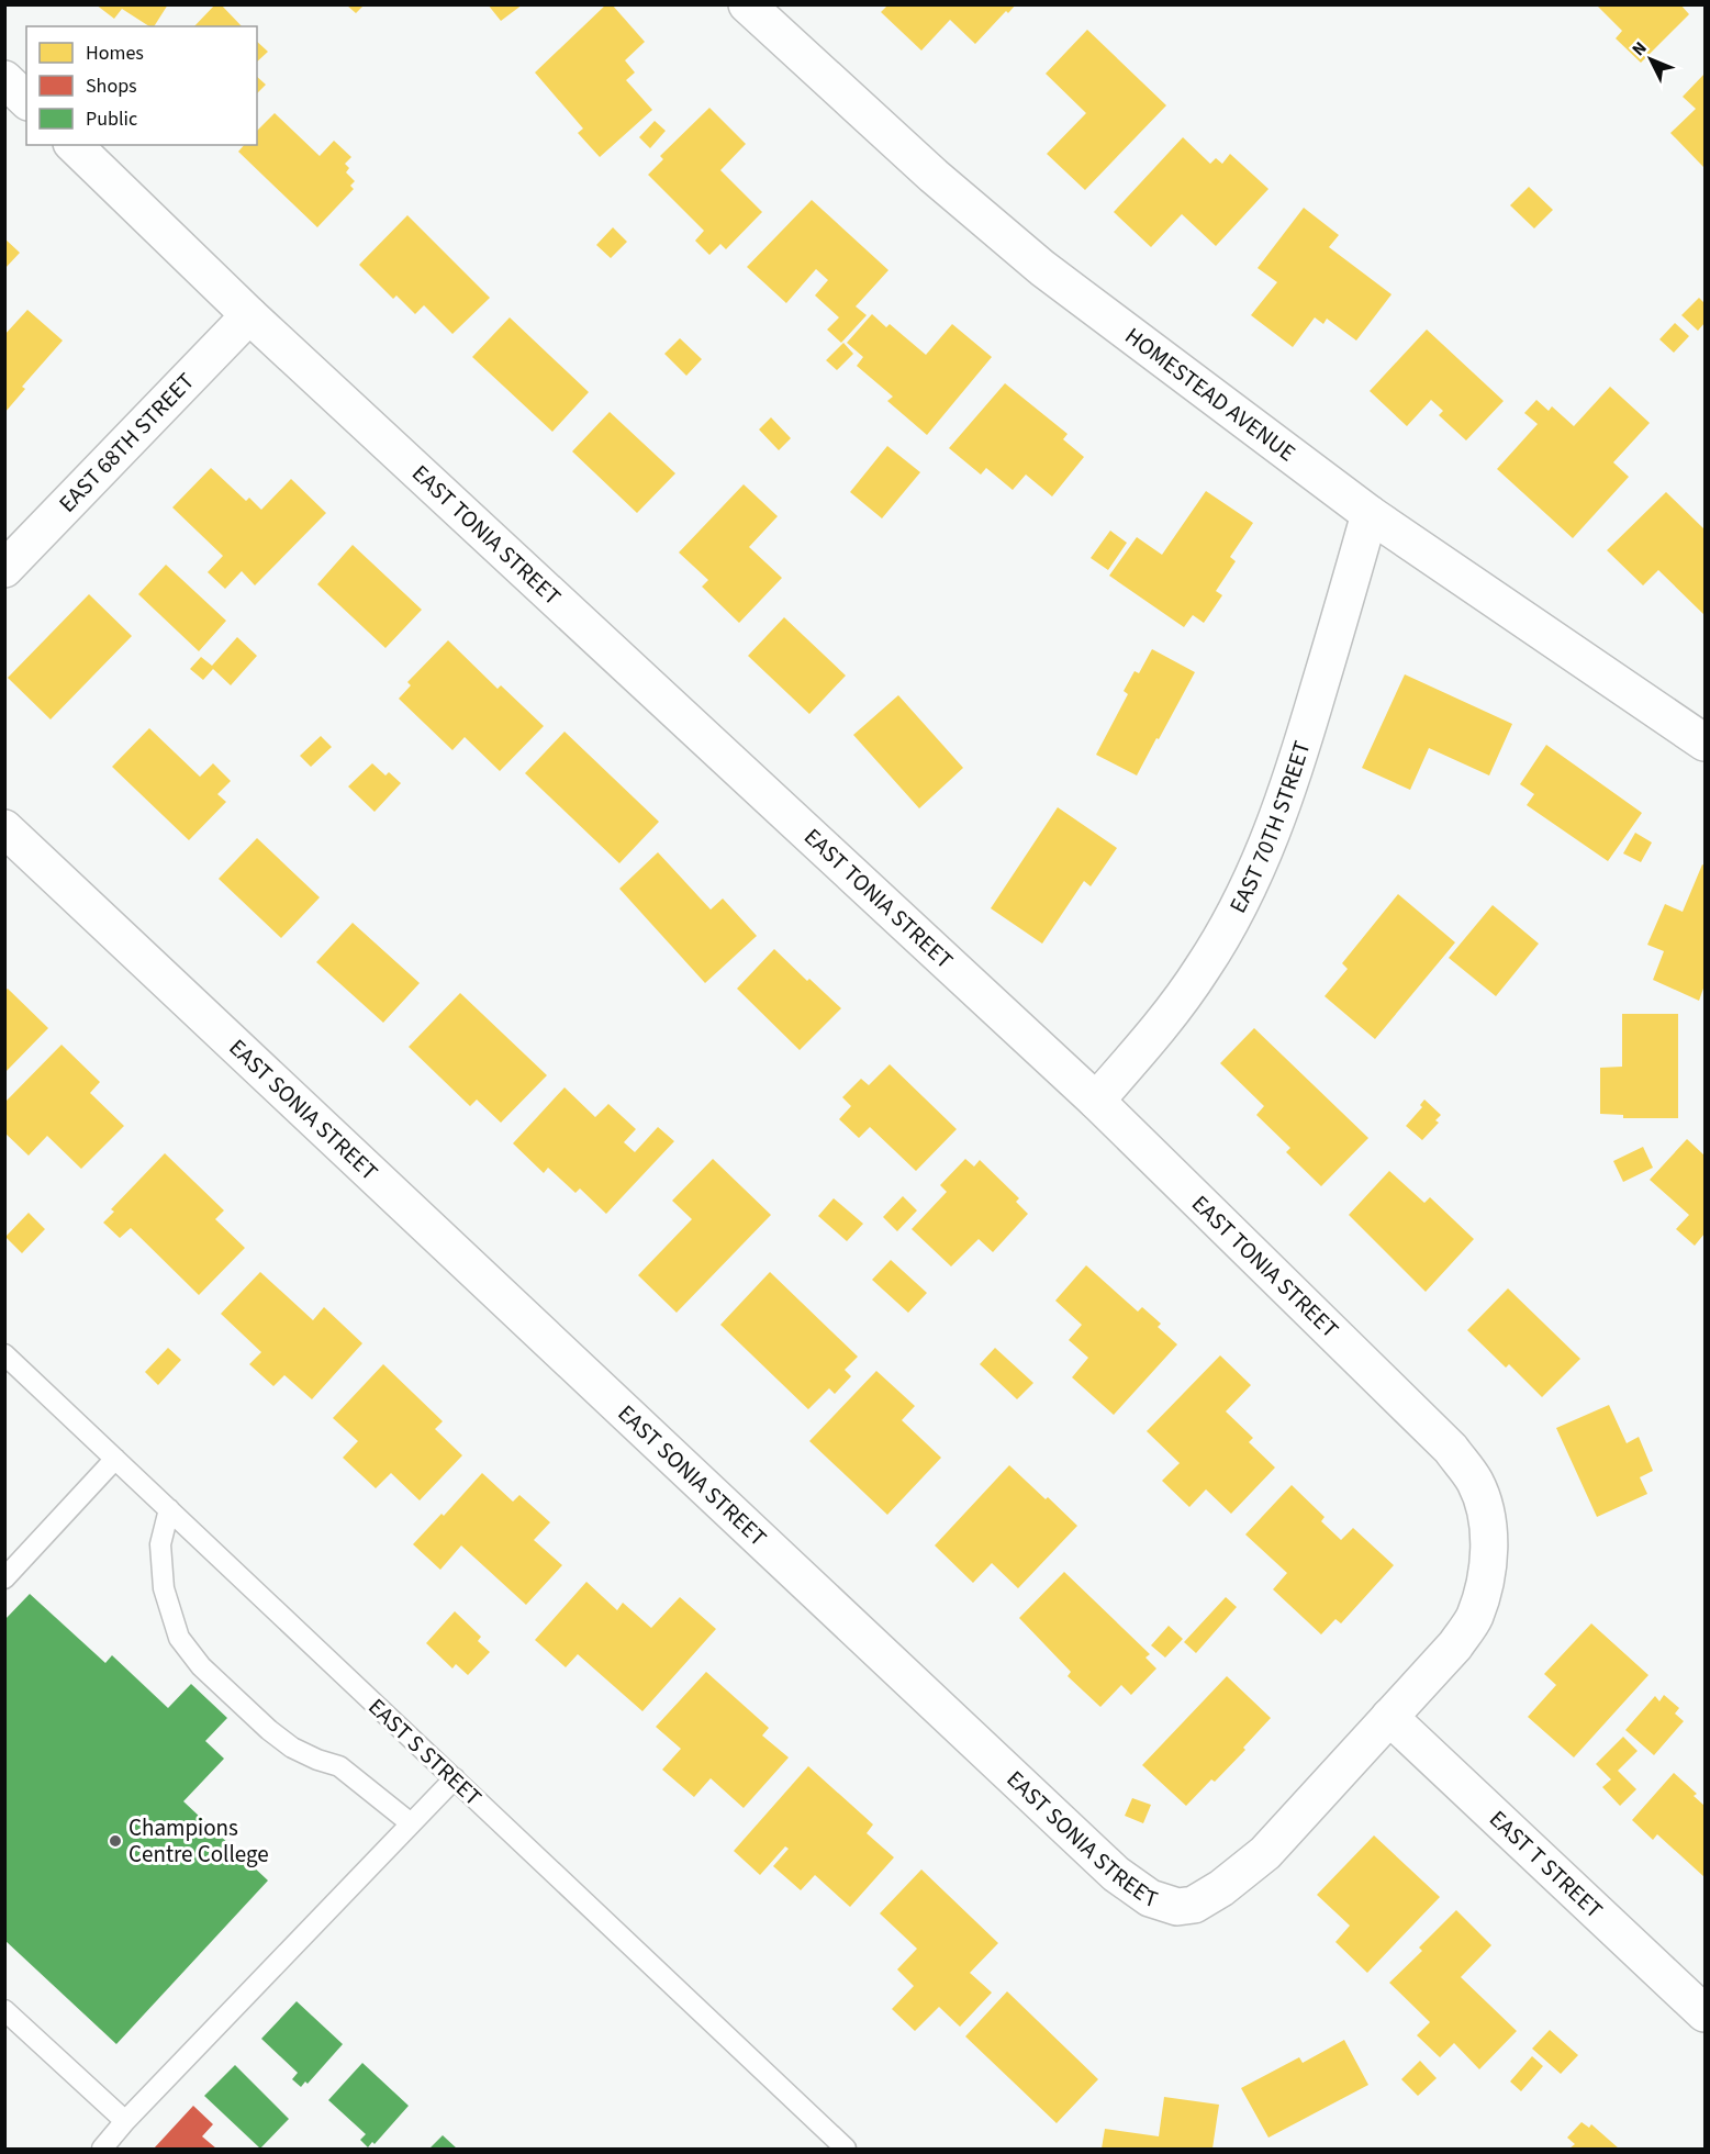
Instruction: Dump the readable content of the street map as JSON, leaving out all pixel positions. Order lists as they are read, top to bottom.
{
  "streets": {
    "street": [
      "HOMESTEAD AVENUE",
      "EAST 68TH STREET",
      "EAST TONIA STREET",
      "EAST 70TH STREET",
      "EAST SONIA STREET",
      "EAST T STREET"
    ],
    "lane": ["EAST S STREET"]
  },
  "crossings": [
    ["HOMESTEAD AVENUE", "EAST 70TH STREET"],
    ["EAST 68TH STREET", "EAST TONIA STREET"],
    ["EAST TONIA STREET", "EAST 70TH STREET"],
    ["EAST TONIA STREET", "EAST SONIA STREET"],
    ["EAST TONIA STREET", "EAST T STREET"],
    ["EAST SONIA STREET", "EAST T STREET"]
  ],
  "places": ["Champions Centre College"],
  "legend": ["Homes", "Shops", "Public"],
  "north": "top left"
}
